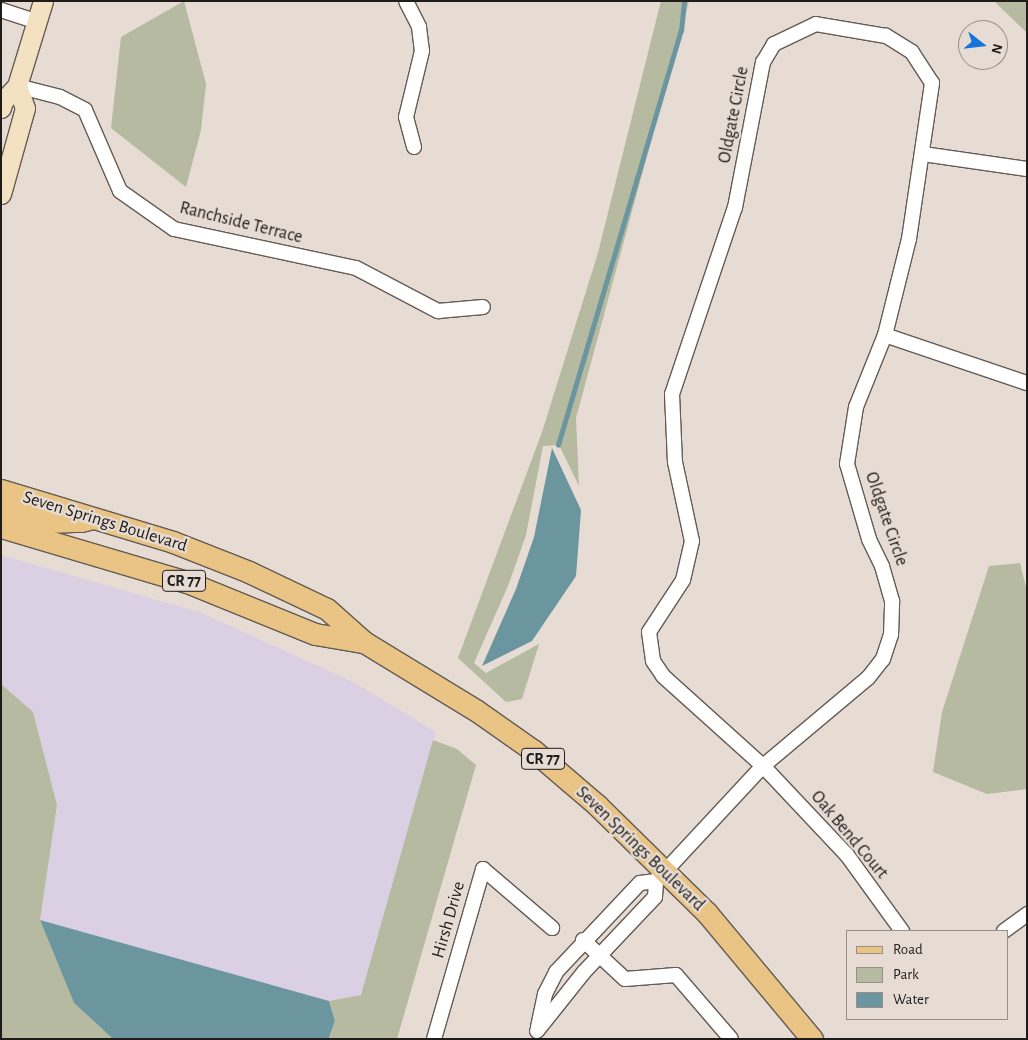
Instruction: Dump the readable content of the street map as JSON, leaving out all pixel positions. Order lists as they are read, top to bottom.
{
  "streets": {
    "main road": ["Seven Springs Boulevard", "CR 77"],
    "street": [
      "Oldgate Circle",
      "Ranchside Terrace",
      "Oak Bend Court",
      "Hirsh Drive"
    ]
  },
  "crossings": [
    ["Oldgate Circle", "Seven Springs Boulevard"],
    ["Oldgate Circle", "Oak Bend Court"]
  ],
  "legend": ["Road", "Park", "Water"],
  "north": "right"
}
